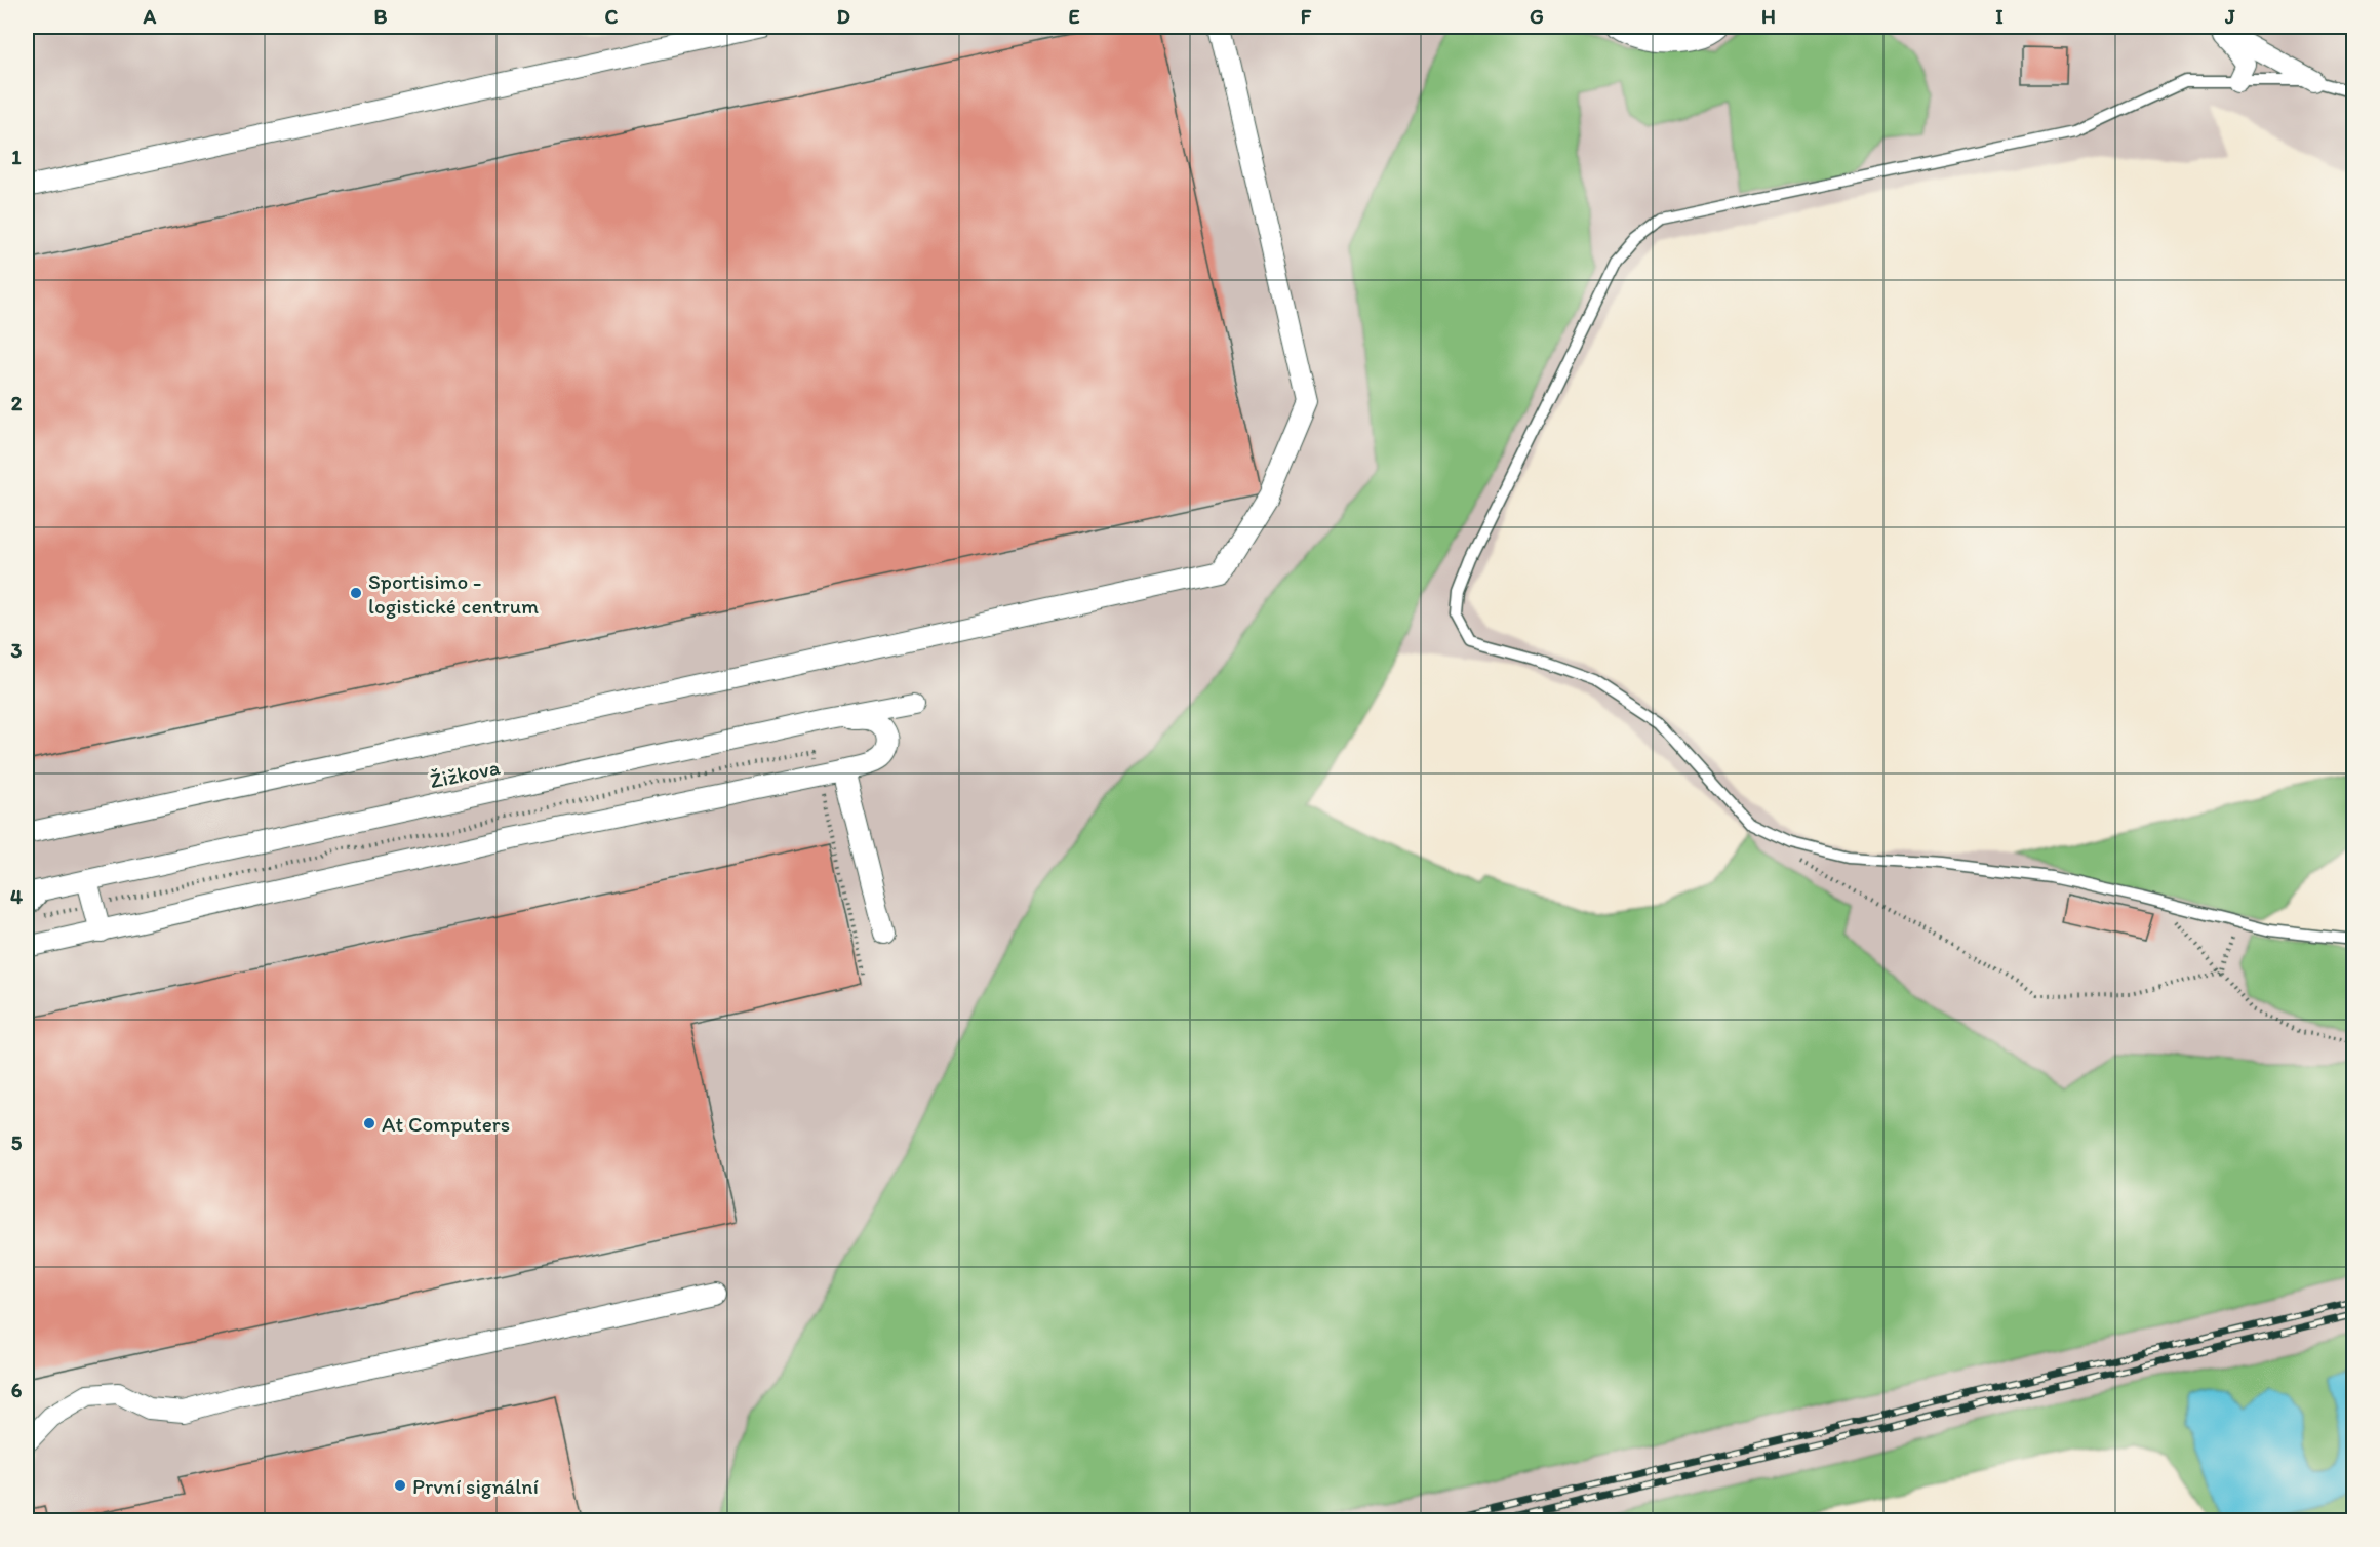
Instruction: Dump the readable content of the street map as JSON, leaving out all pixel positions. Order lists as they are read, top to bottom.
{
  "streets": {
    "street": ["Žižkova"]
  },
  "places": ["Sportisimo - logistické centrum", "At Computers", "První signální"],
  "grid": {
    "columns": [
      "A",
      "B",
      "C",
      "D",
      "E",
      "F",
      "G",
      "H",
      "I",
      "J"
    ],
    "rows": [
      "1",
      "2",
      "3",
      "4",
      "5",
      "6"
    ]
  }
}
